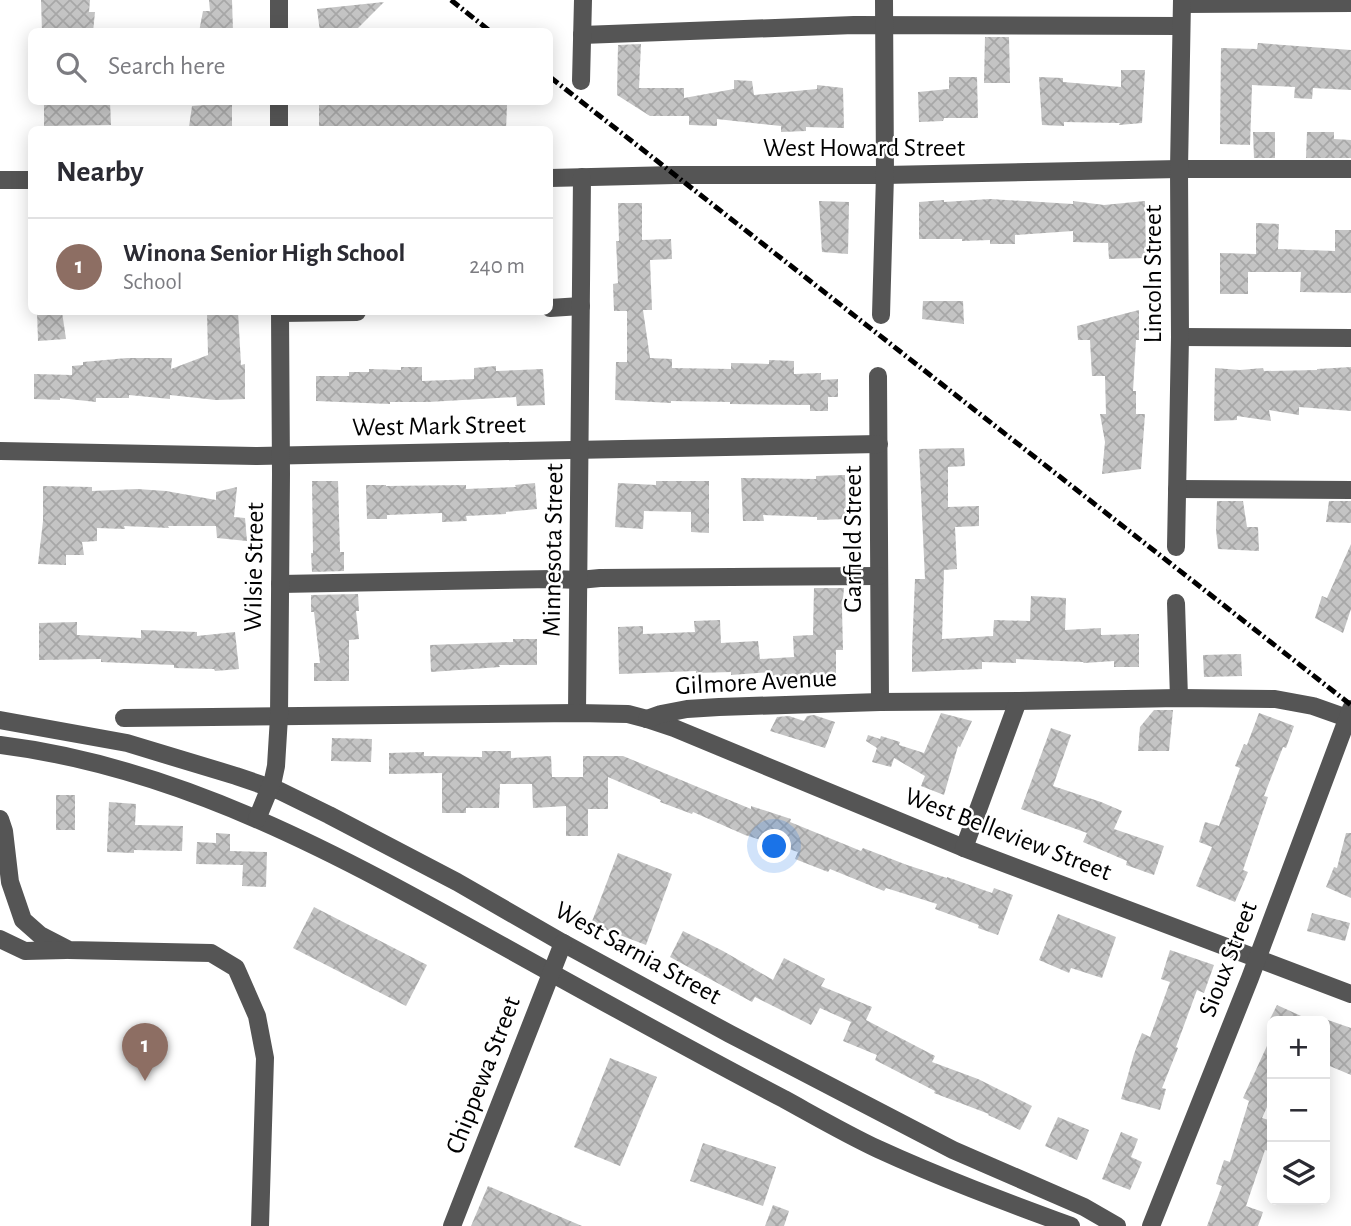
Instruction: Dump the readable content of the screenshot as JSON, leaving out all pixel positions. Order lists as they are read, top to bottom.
{
  "streets": {
    "street": [
      "West Howard Street",
      "Lincoln Street",
      "West Mark Street",
      "Garfield Street",
      "Minnesota Street",
      "Wilsie Street",
      "Gilmore Avenue",
      "West Belleview Street",
      "West Sarnia Street",
      "Sioux Street",
      "Chippewa Street"
    ]
  },
  "crossings": [
    ["West Howard Street", "Lincoln Street"],
    ["West Howard Street", "Minnesota Street"],
    ["West Mark Street", "Garfield Street"],
    ["West Mark Street", "Minnesota Street"],
    ["West Mark Street", "Wilsie Street"],
    ["Garfield Street", "Gilmore Avenue"],
    ["Minnesota Street", "Gilmore Avenue"],
    ["Wilsie Street", "Gilmore Avenue"],
    ["Wilsie Street", "West Sarnia Street"],
    ["Gilmore Avenue", "West Belleview Street"],
    ["Gilmore Avenue", "Sioux Street"],
    ["West Belleview Street", "Sioux Street"],
    ["West Sarnia Street", "Chippewa Street"]
  ],
  "page": {
    "search": "Search here",
    "heading": "Nearby",
    "list": [
      {
        "mark": "1",
        "name": "Winona Senior High School",
        "note": "School",
        "value": "240 m"
      }
    ],
    "map_buttons": ["+", "−"],
    "pins": "1"
  }
}
